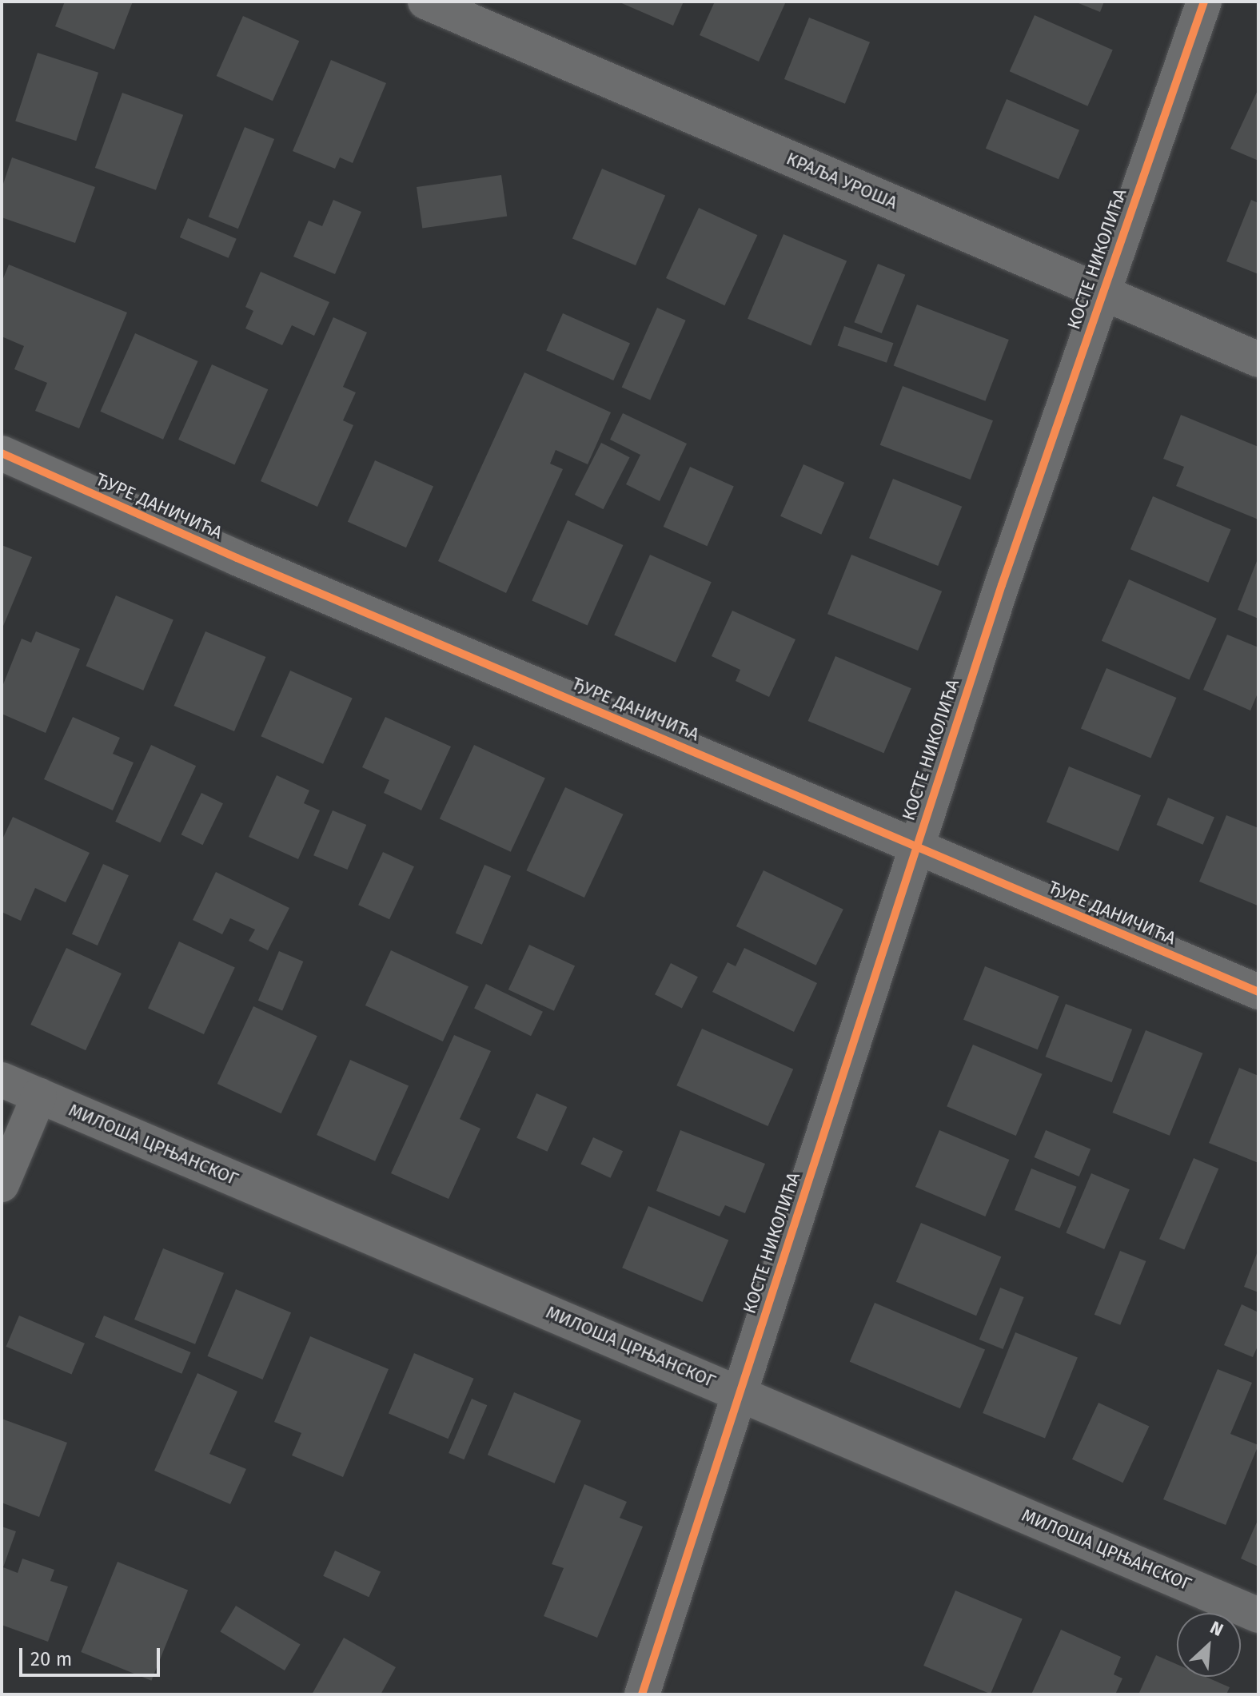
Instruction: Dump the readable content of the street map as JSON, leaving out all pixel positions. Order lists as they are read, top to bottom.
{
  "streets": {
    "street": [
      "КРАЉА УРОША",
      "КОСТЕ НИКОЛИЋА",
      "ЂУРЕ ДАНИЧИЋА",
      "МИЛОША ЦРЊАНСКОГ"
    ]
  },
  "crossings": [
    ["КРАЉА УРОША", "КОСТЕ НИКОЛИЋА"],
    ["КОСТЕ НИКОЛИЋА", "ЂУРЕ ДАНИЧИЋА"],
    ["КОСТЕ НИКОЛИЋА", "МИЛОША ЦРЊАНСКОГ"]
  ],
  "scale_bar": "20 m",
  "north": "top right"
}
